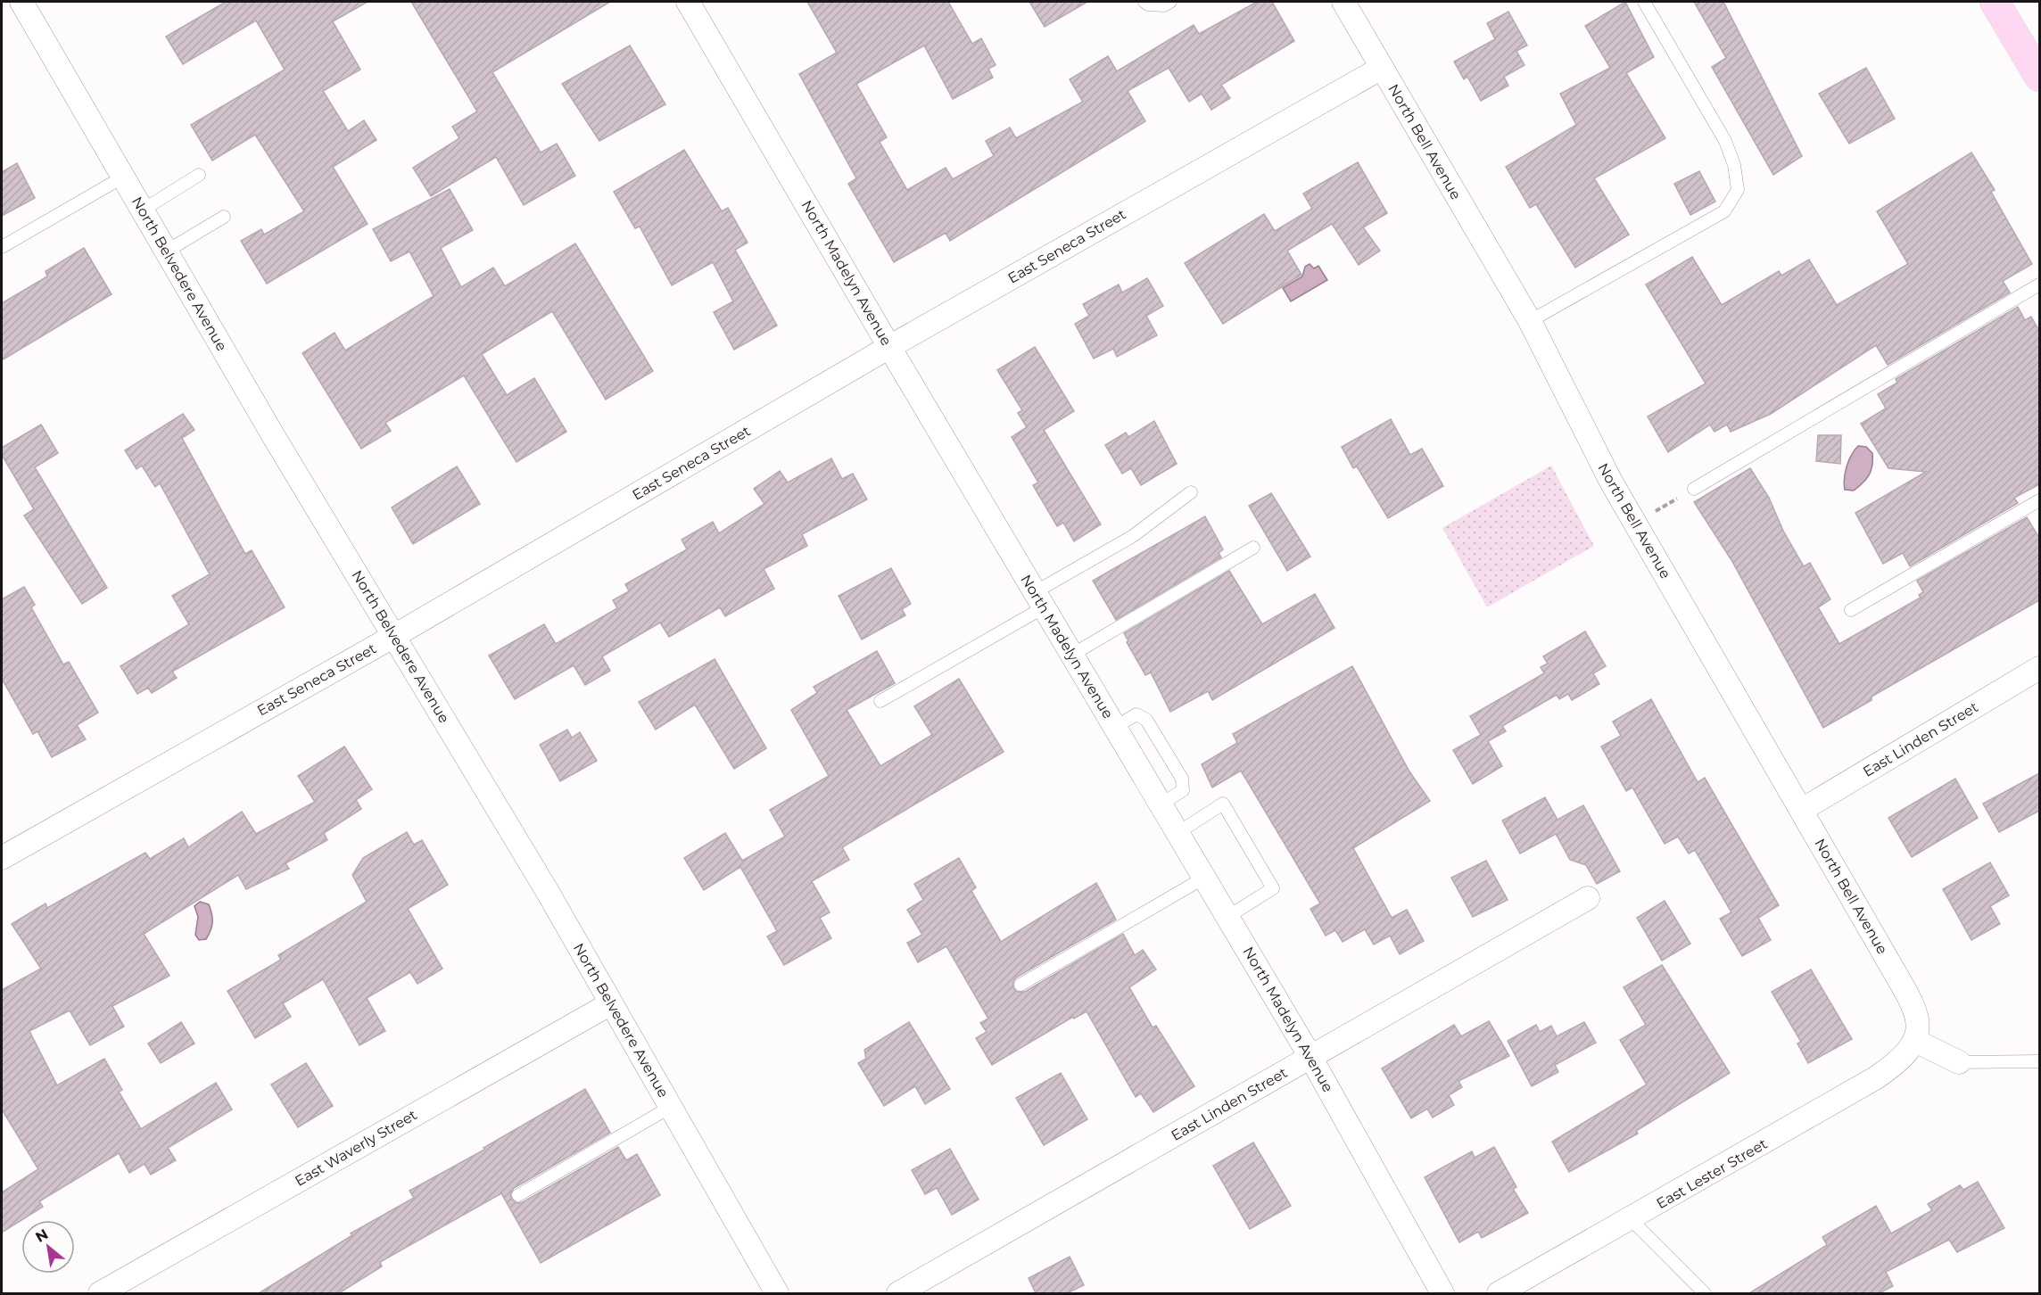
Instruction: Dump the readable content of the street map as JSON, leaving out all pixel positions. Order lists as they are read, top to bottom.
{
  "streets": {
    "street": [
      "North Bell Avenue",
      "East Seneca Street",
      "North Madelyn Avenue",
      "North Belvedere Avenue",
      "East Linden Street",
      "East Waverly Street",
      "East Lester Street"
    ]
  },
  "crossings": [
    ["North Bell Avenue", "East Seneca Street"],
    ["North Bell Avenue", "East Linden Street"],
    ["North Bell Avenue", "East Lester Street"],
    ["East Seneca Street", "North Madelyn Avenue"],
    ["East Seneca Street", "North Belvedere Avenue"],
    ["North Madelyn Avenue", "East Linden Street"],
    ["North Belvedere Avenue", "East Waverly Street"]
  ],
  "north": "top left"
}
